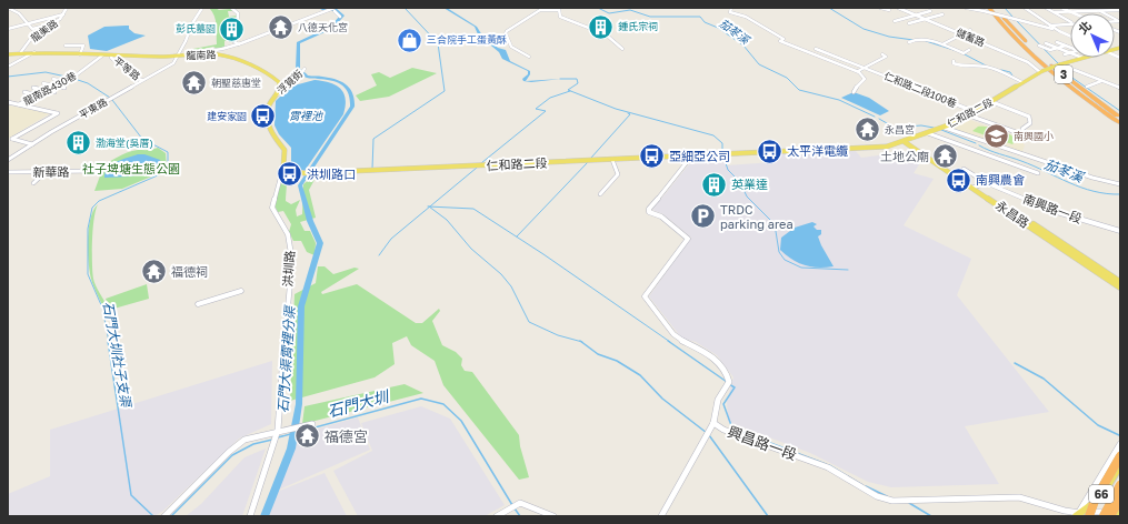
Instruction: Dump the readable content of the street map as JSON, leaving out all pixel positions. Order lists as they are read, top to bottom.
{
  "streets": {
    "highway": ["3", "66"],
    "main road": ["龍南路", "仁和路二段", "永昌路"],
    "street": [
      "龍美路",
      "儲蓄路",
      "平等路",
      "浮筧街",
      "龍南路430巷",
      "仁和路二段100巷",
      "平東路",
      "新華路",
      "南興路一段",
      "洪圳路",
      "興昌路一段"
    ]
  },
  "crossings": [
    ["龍美路", "龍南路"],
    ["儲蓄路", "仁和路二段"],
    ["龍南路", "平等路"],
    ["龍南路", "龍南路430巷"],
    ["龍南路", "平東路"],
    ["平等路", "平東路"],
    ["仁和路二段100巷", "仁和路二段"],
    ["仁和路二段", "永昌路"],
    ["仁和路二段", "洪圳路"],
    ["仁和路二段", "興昌路一段"],
    ["興昌路一段", "66"]
  ],
  "water": [
    "茄苳溪",
    "霄裡池",
    "石門大圳社子支渠",
    "石門大渠霄裡分渠",
    "石門大圳"
  ],
  "parks": ["社子埤塘生態公園"],
  "places": {
    "building": [
      "鍾氏宗祠",
      "彭氏墓園",
      "渤海堂(吳厝)",
      "英業達"
    ],
    "temple": [
      "八德天化宮",
      "朝聖慈惠堂",
      "永昌宮",
      "土地公廟",
      "福德祠",
      "福德宮"
    ],
    "shop": ["三合院手工蛋黃酥"],
    "bus stop": [
      "建安家園",
      "太平洋電纜",
      "亞細亞公司",
      "洪圳路口",
      "南興農會"
    ],
    "school or university": ["南興國小"],
    "parking": ["TRDC parking area"]
  },
  "north": "top left"
}
